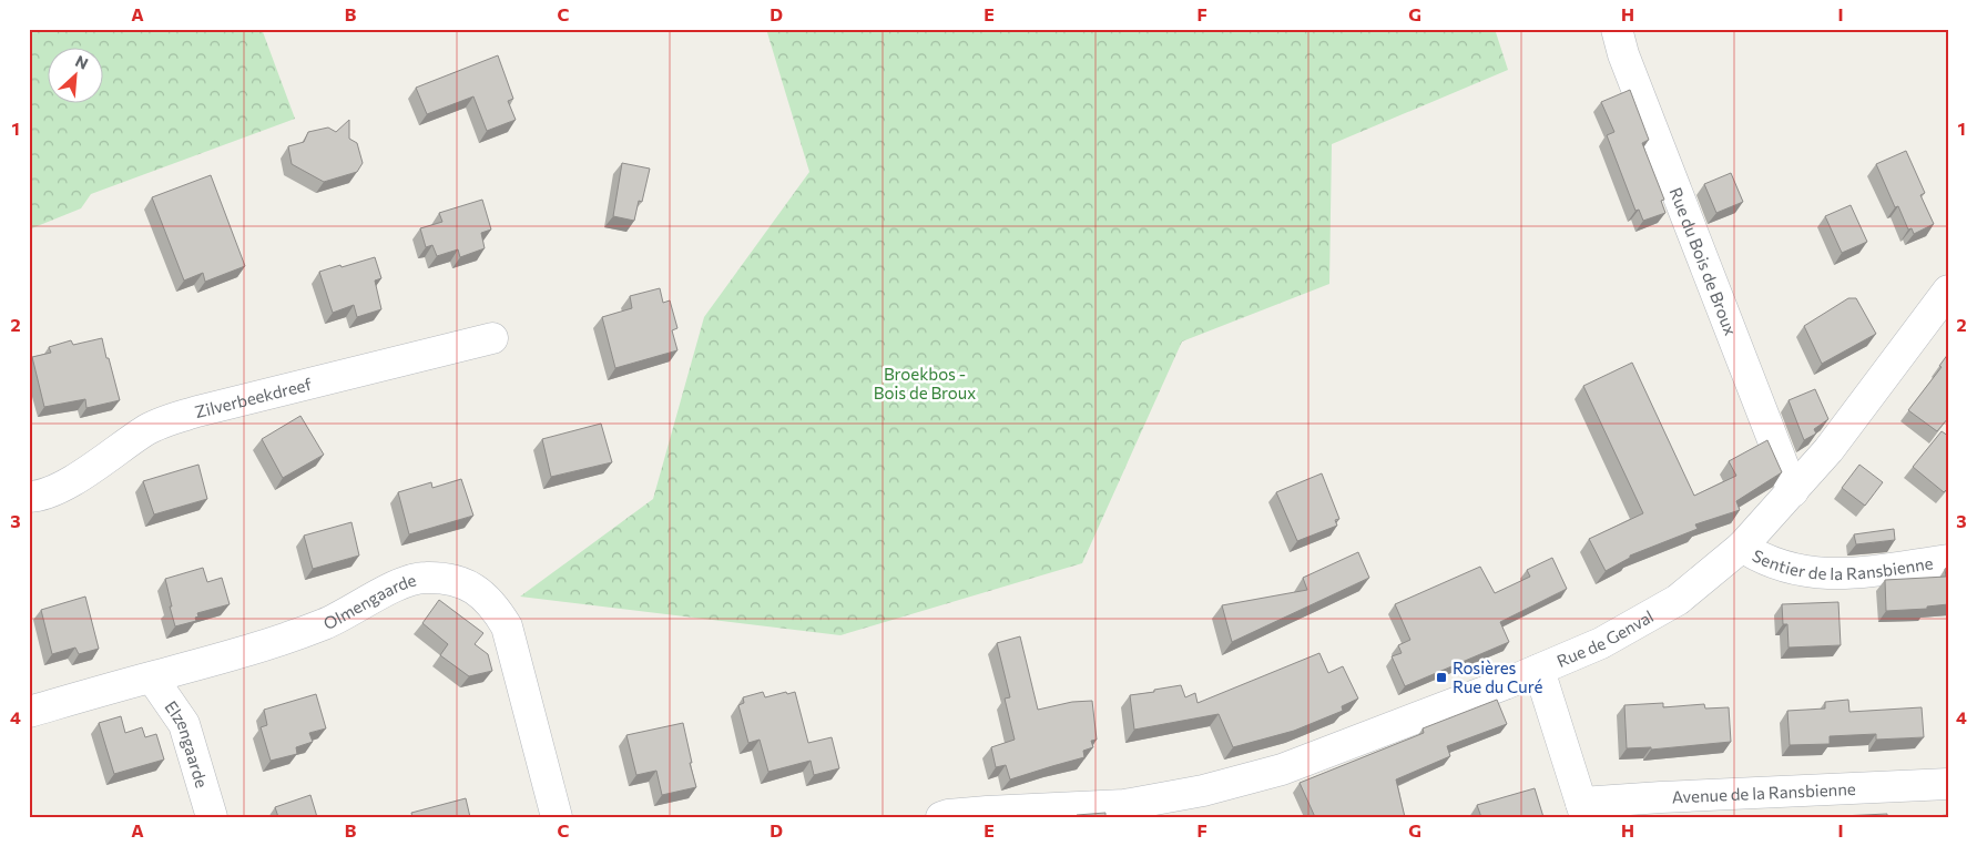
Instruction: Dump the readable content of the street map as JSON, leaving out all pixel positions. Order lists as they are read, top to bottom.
{
  "streets": {
    "street": [
      "Rue du Bois de Broux",
      "Zilverbeekdreef",
      "Sentier de la Ransbienne",
      "Olmengaarde",
      "Rue de Genval",
      "Elzengaarde",
      "Avenue de la Ransbienne"
    ]
  },
  "crossings": [
    ["Rue du Bois de Broux", "Rue de Genval"],
    ["Sentier de la Ransbienne", "Rue de Genval"],
    ["Olmengaarde", "Elzengaarde"]
  ],
  "parks": ["Broekbos - Bois de Broux"],
  "places": {
    "transit": ["Rosières Rue du Curé"]
  },
  "north": "top right",
  "grid": {
    "columns": [
      "A",
      "B",
      "C",
      "D",
      "E",
      "F",
      "G",
      "H",
      "I"
    ],
    "rows": [
      "1",
      "2",
      "3",
      "4"
    ]
  }
}
